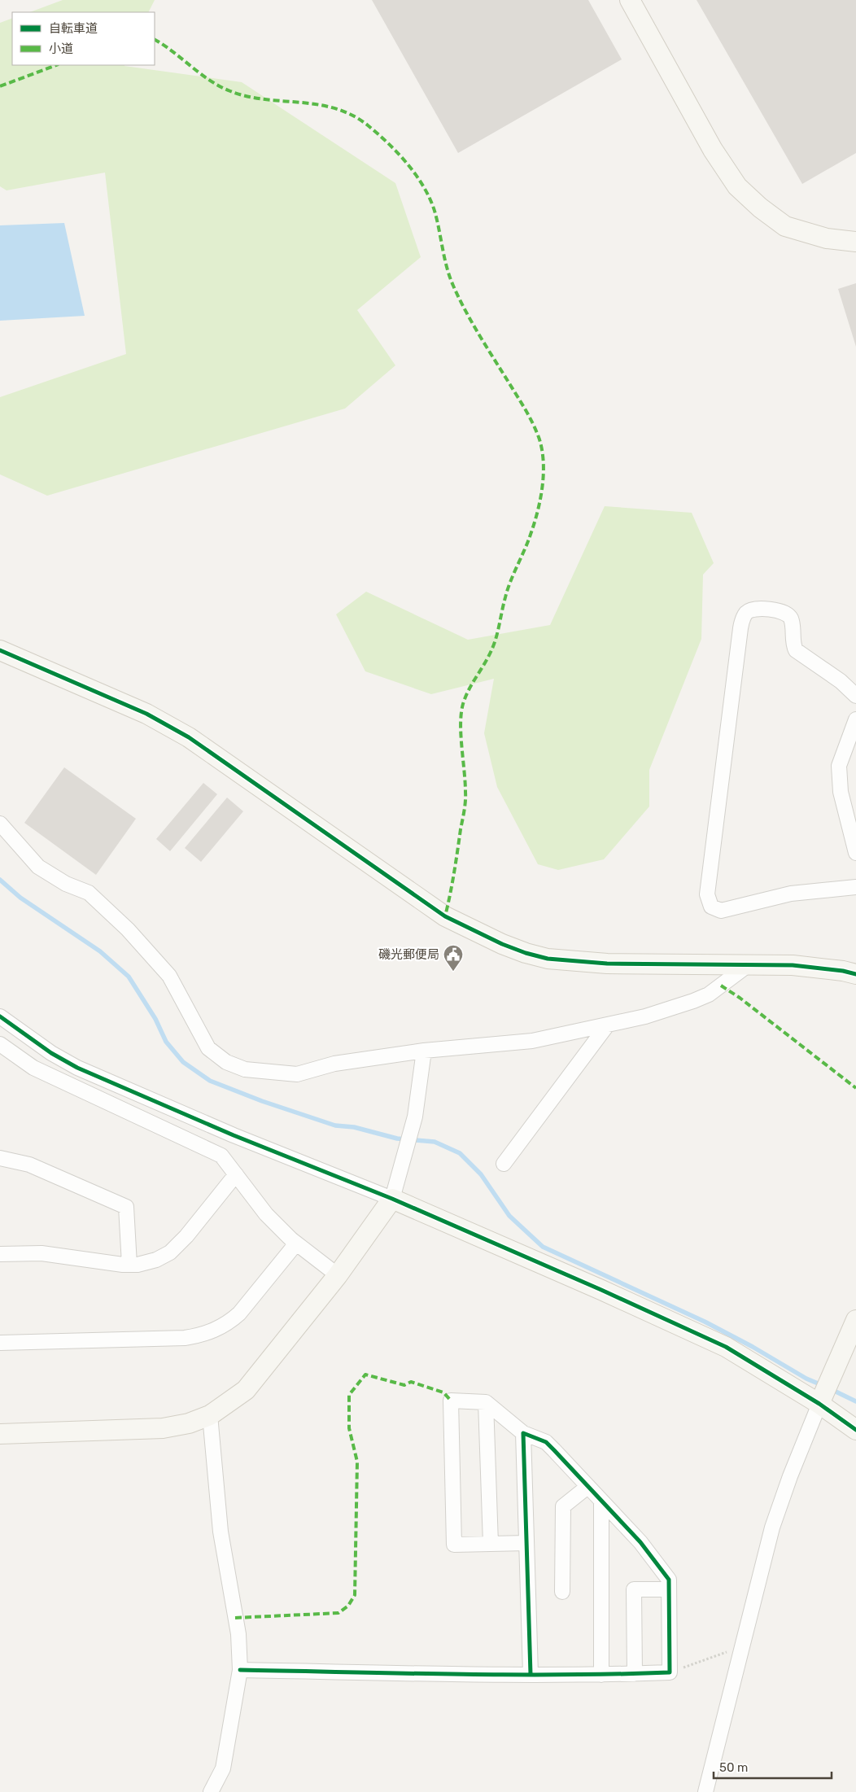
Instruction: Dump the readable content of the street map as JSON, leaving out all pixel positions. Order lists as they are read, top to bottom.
{
  "places": {
    "public building": ["磯光郵便局"]
  },
  "legend": ["自転車道", "小道"],
  "scale_bar": "50 m"
}
